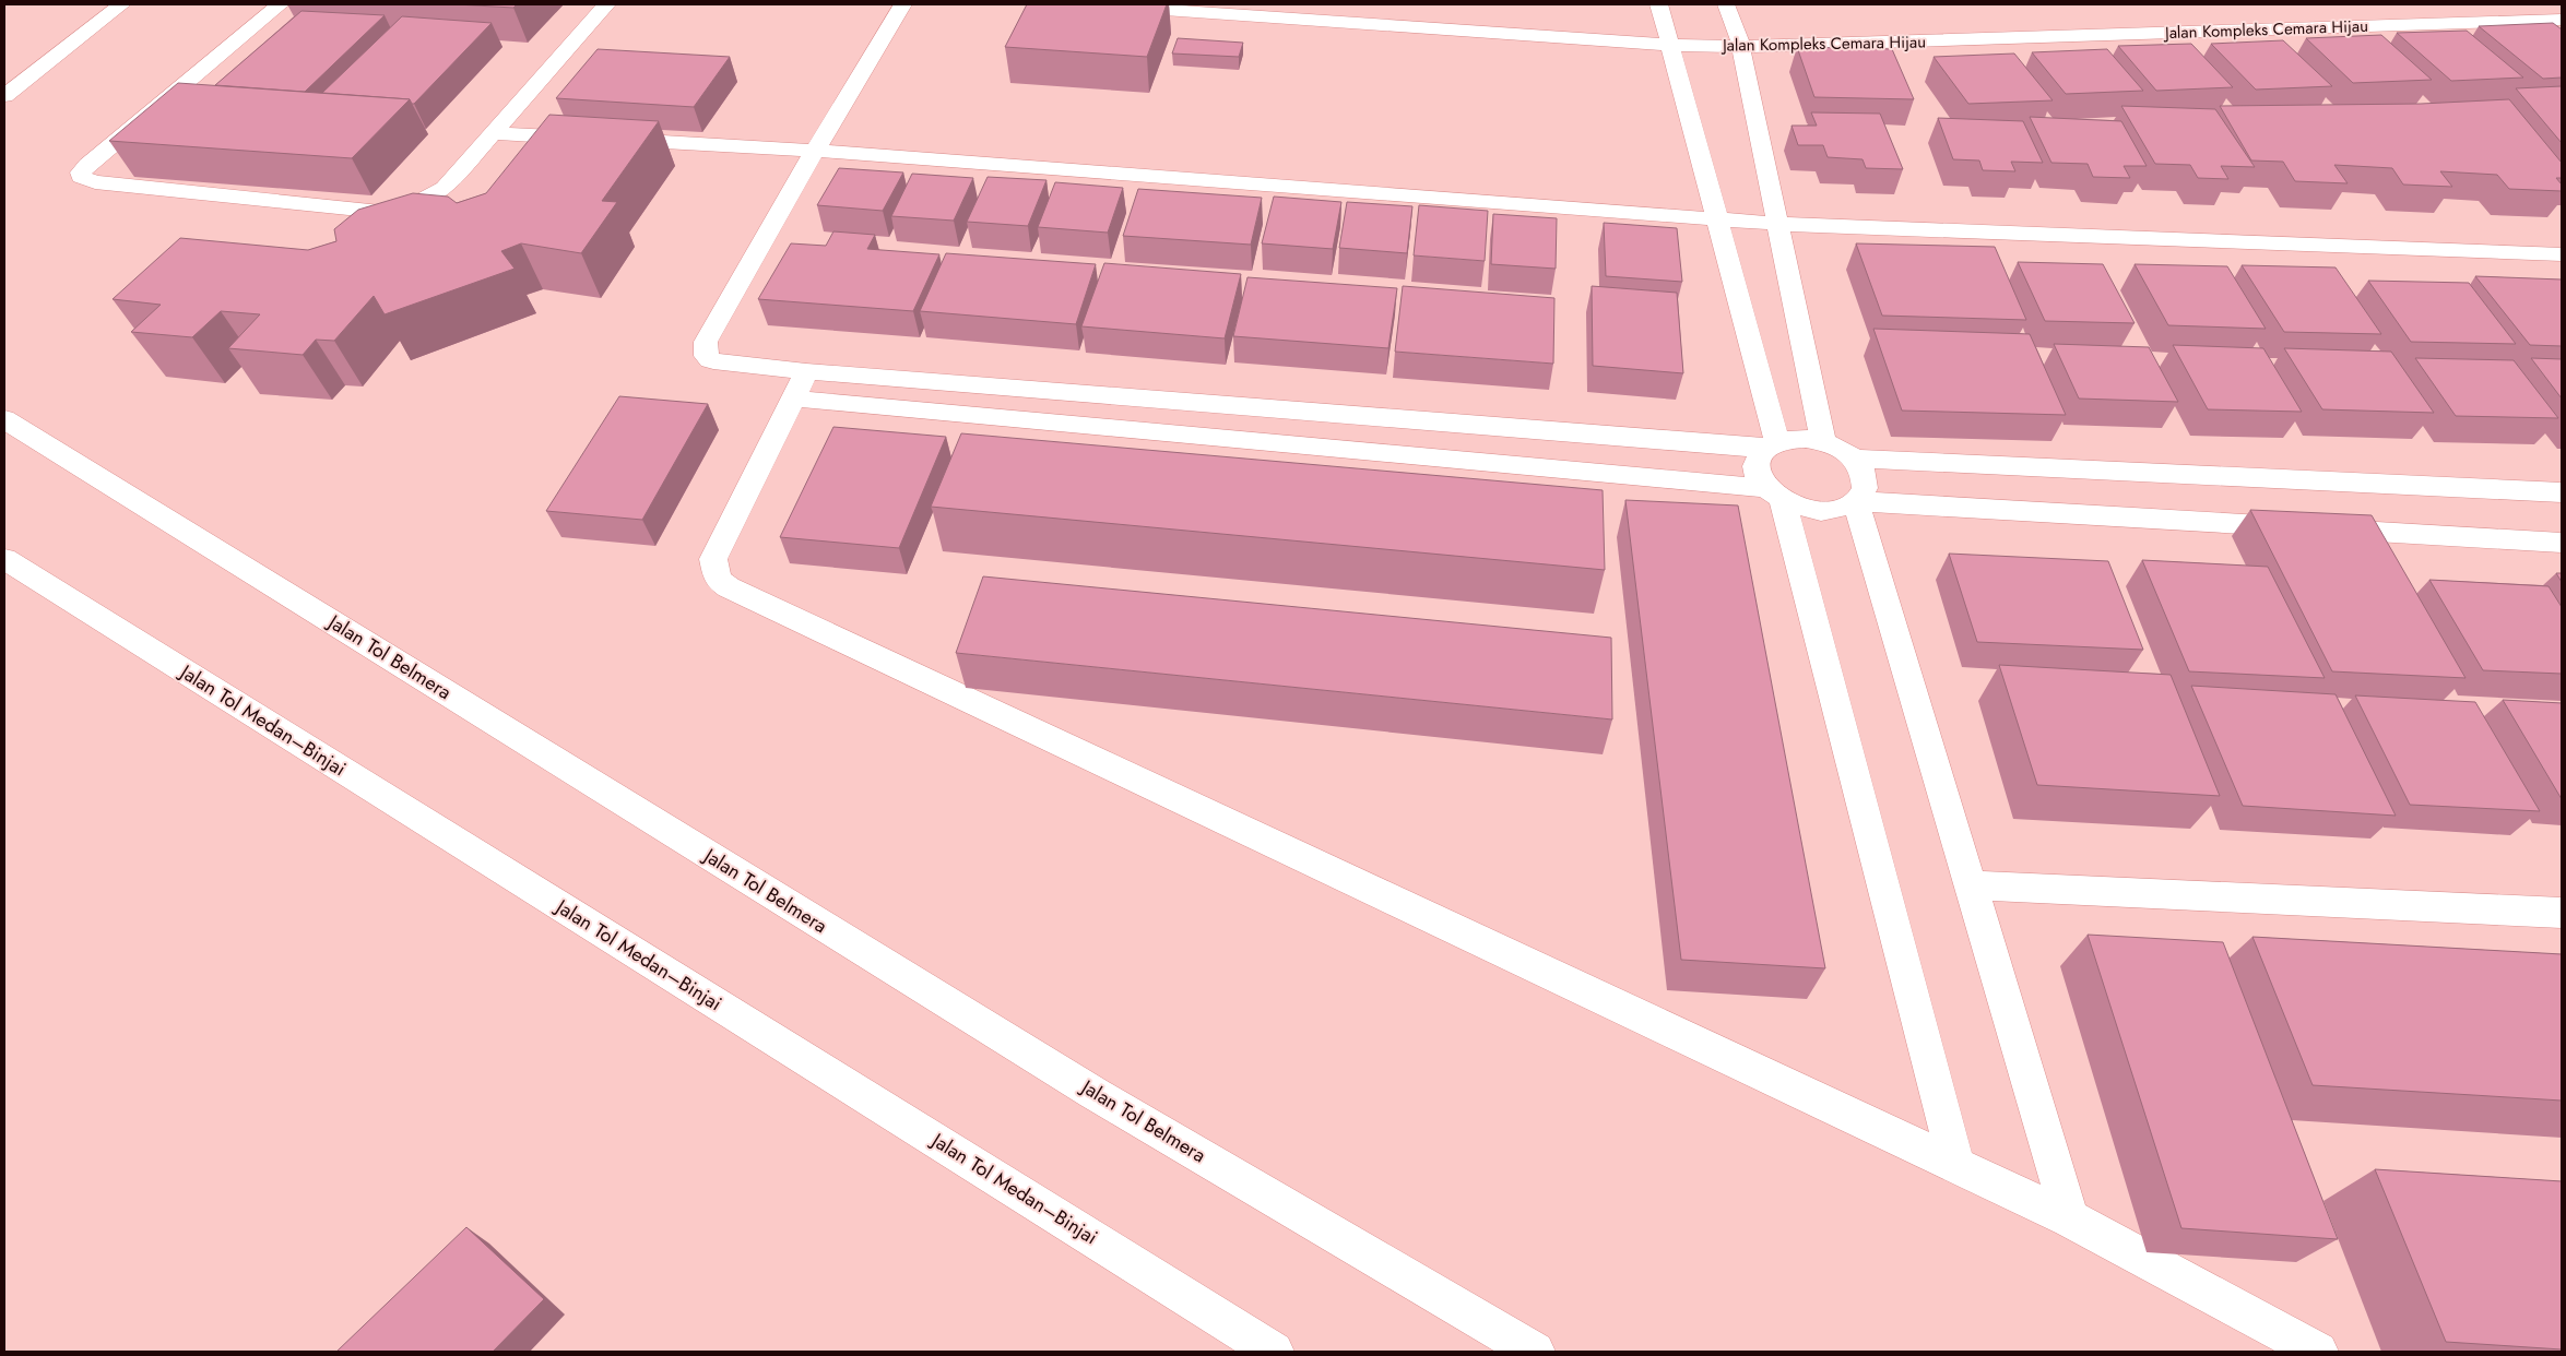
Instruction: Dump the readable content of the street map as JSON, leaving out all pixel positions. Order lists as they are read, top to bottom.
{
  "streets": {
    "main road": ["Jalan Kompleks Cemara Hijau", "Jalan Tol Belmera", "Jalan Tol Medan–Binjai"]
  }
}
